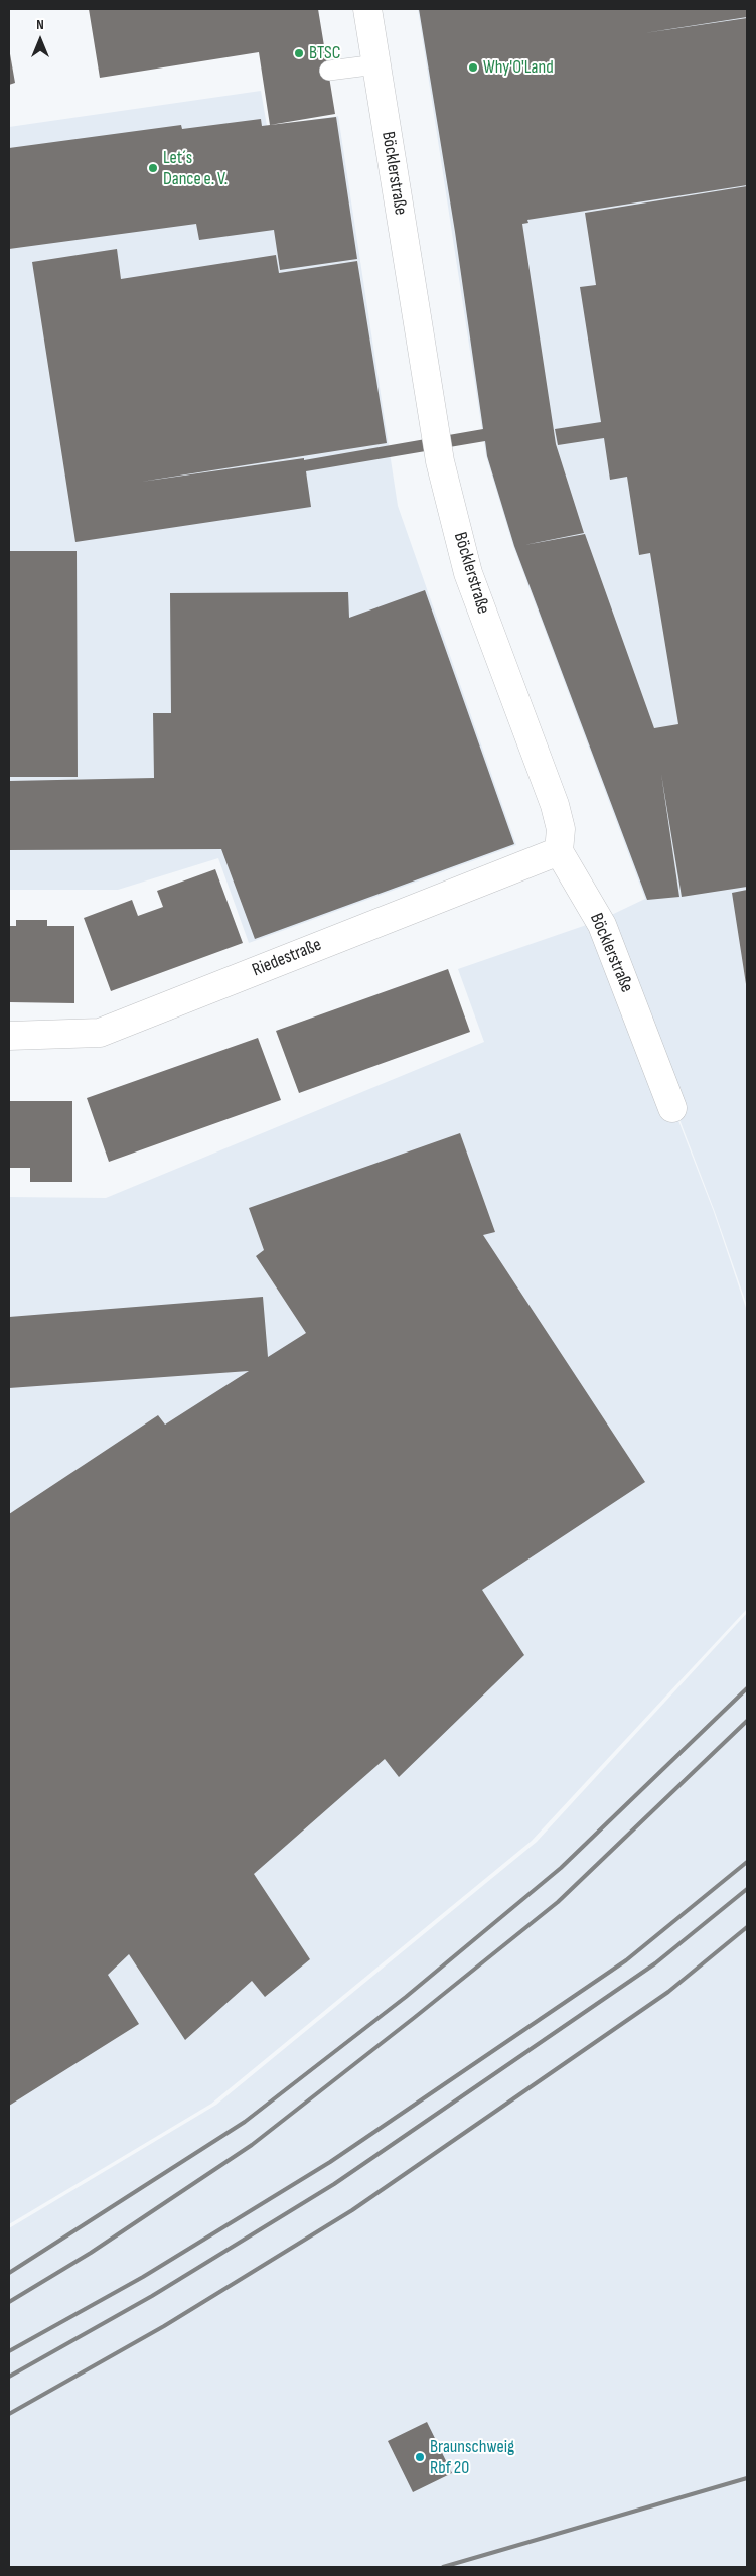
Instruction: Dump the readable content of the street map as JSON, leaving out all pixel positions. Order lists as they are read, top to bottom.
{
  "streets": {
    "street": ["Böcklerstraße", "Riedestraße"]
  },
  "crossings": [
    ["Böcklerstraße", "Riedestraße"]
  ],
  "places": [
    "BTSC",
    "Why'O'Land",
    "Let´s Dance e. V.",
    "Braunschweig Rbf 20"
  ],
  "north": "top"
}
